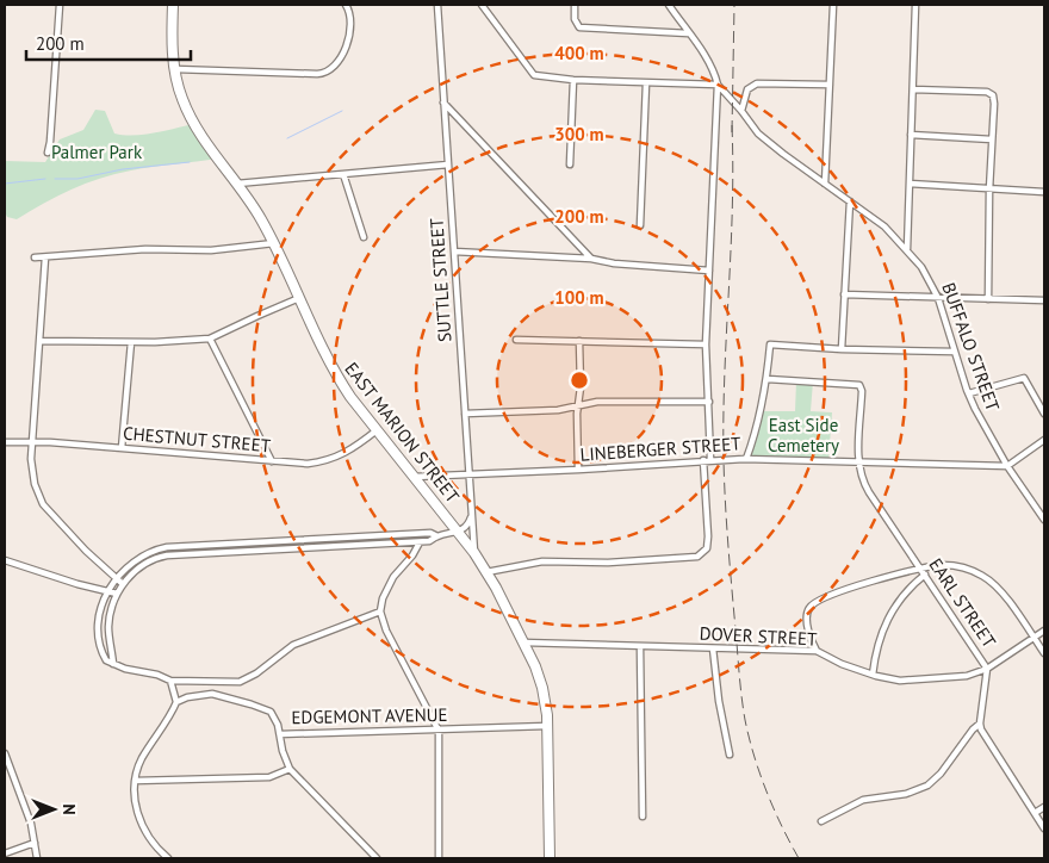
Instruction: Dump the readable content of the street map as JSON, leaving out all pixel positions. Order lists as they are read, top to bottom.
{
  "streets": {
    "main road": ["EAST MARION STREET"],
    "street": [
      "SUTTLE STREET",
      "BUFFALO STREET",
      "CHESTNUT STREET",
      "LINEBERGER STREET",
      "EARL STREET",
      "DOVER STREET",
      "EDGEMONT AVENUE"
    ]
  },
  "crossings": [
    ["SUTTLE STREET", "EAST MARION STREET"],
    ["SUTTLE STREET", "LINEBERGER STREET"],
    ["BUFFALO STREET", "LINEBERGER STREET"],
    ["EAST MARION STREET", "CHESTNUT STREET"],
    ["EAST MARION STREET", "LINEBERGER STREET"],
    ["EAST MARION STREET", "DOVER STREET"],
    ["EAST MARION STREET", "EDGEMONT AVENUE"],
    ["LINEBERGER STREET", "EARL STREET"],
    ["EARL STREET", "DOVER STREET"]
  ],
  "parks": ["Palmer Park", "East Side Cemetery"],
  "scale_bar": "200 m",
  "north": "right",
  "rings": [
    "400 m",
    "300 m",
    "200 m",
    "100 m"
  ]
}
